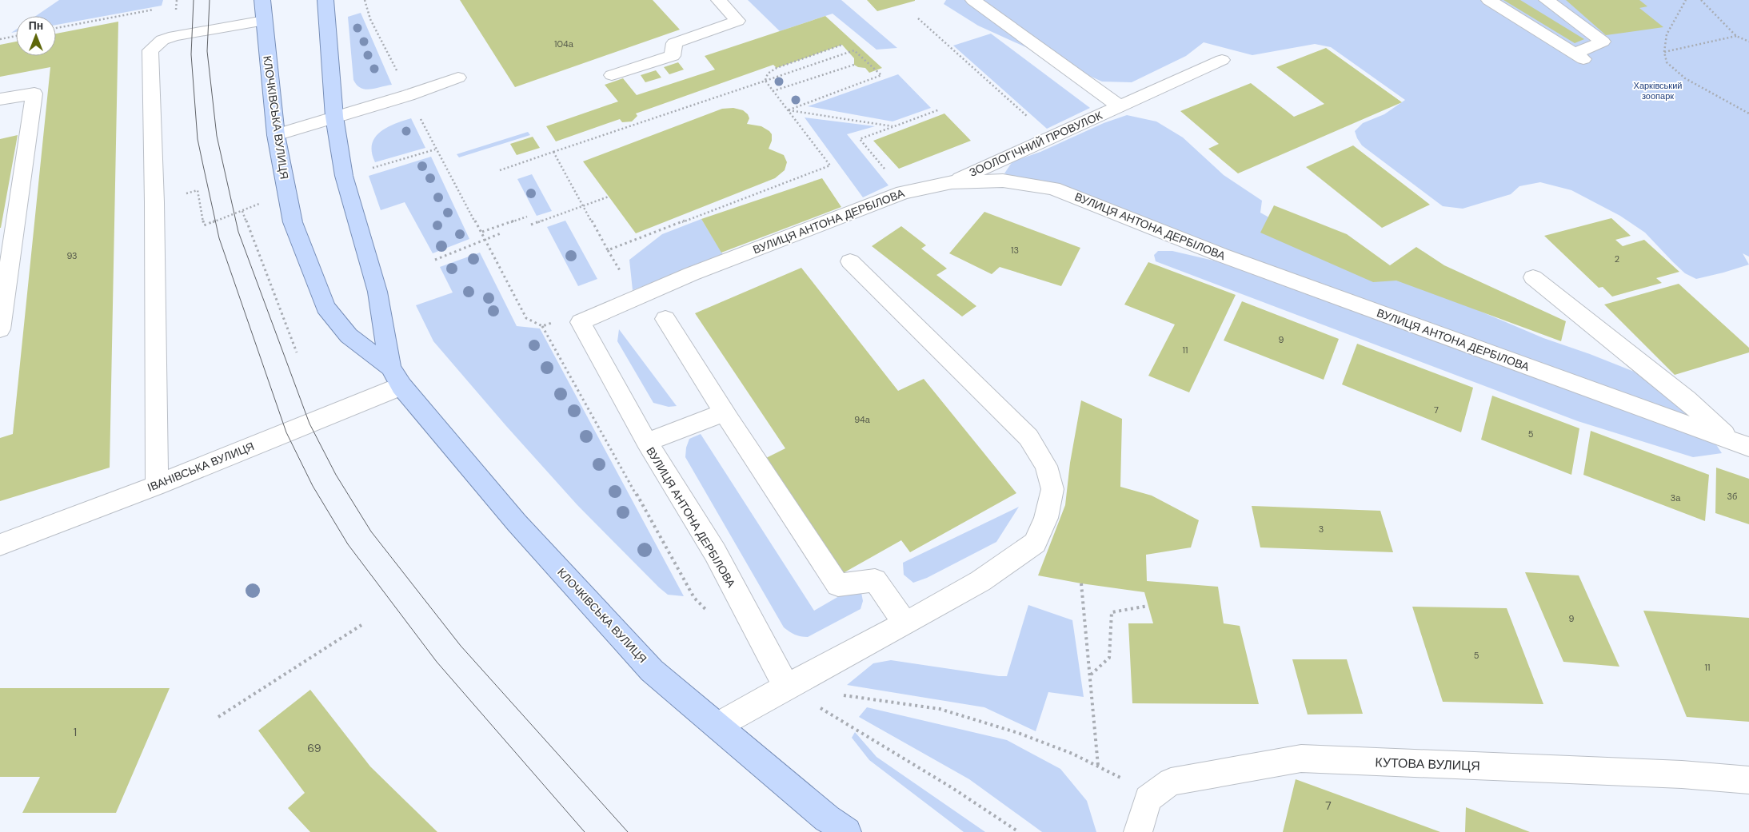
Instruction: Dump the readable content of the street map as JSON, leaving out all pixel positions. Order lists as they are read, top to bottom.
{
  "streets": {
    "main road": ["КЛОЧКІВСЬКА ВУЛИЦЯ"],
    "street": [
      "ЗООЛОГІЧНИЙ ПРОВУЛОК",
      "ВУЛИЦЯ АНТОНА ДЕРБІЛОВА",
      "ІВАНІВСЬКА ВУЛИЦЯ",
      "КУТОВА ВУЛИЦЯ"
    ]
  },
  "crossings": [
    ["КЛОЧКІВСЬКА ВУЛИЦЯ", "ІВАНІВСЬКА ВУЛИЦЯ"],
    ["ЗООЛОГІЧНИЙ ПРОВУЛОК", "ВУЛИЦЯ АНТОНА ДЕРБІЛОВА"]
  ],
  "parks": ["Харківський зоопарк"],
  "house_numbers": [
    "104а",
    "13",
    "93",
    "2",
    "9",
    "11",
    "7",
    "94а",
    "5",
    "3б",
    "3а",
    "3",
    "9",
    "5",
    "11",
    "1",
    "69",
    "7"
  ],
  "north": "top"
}
